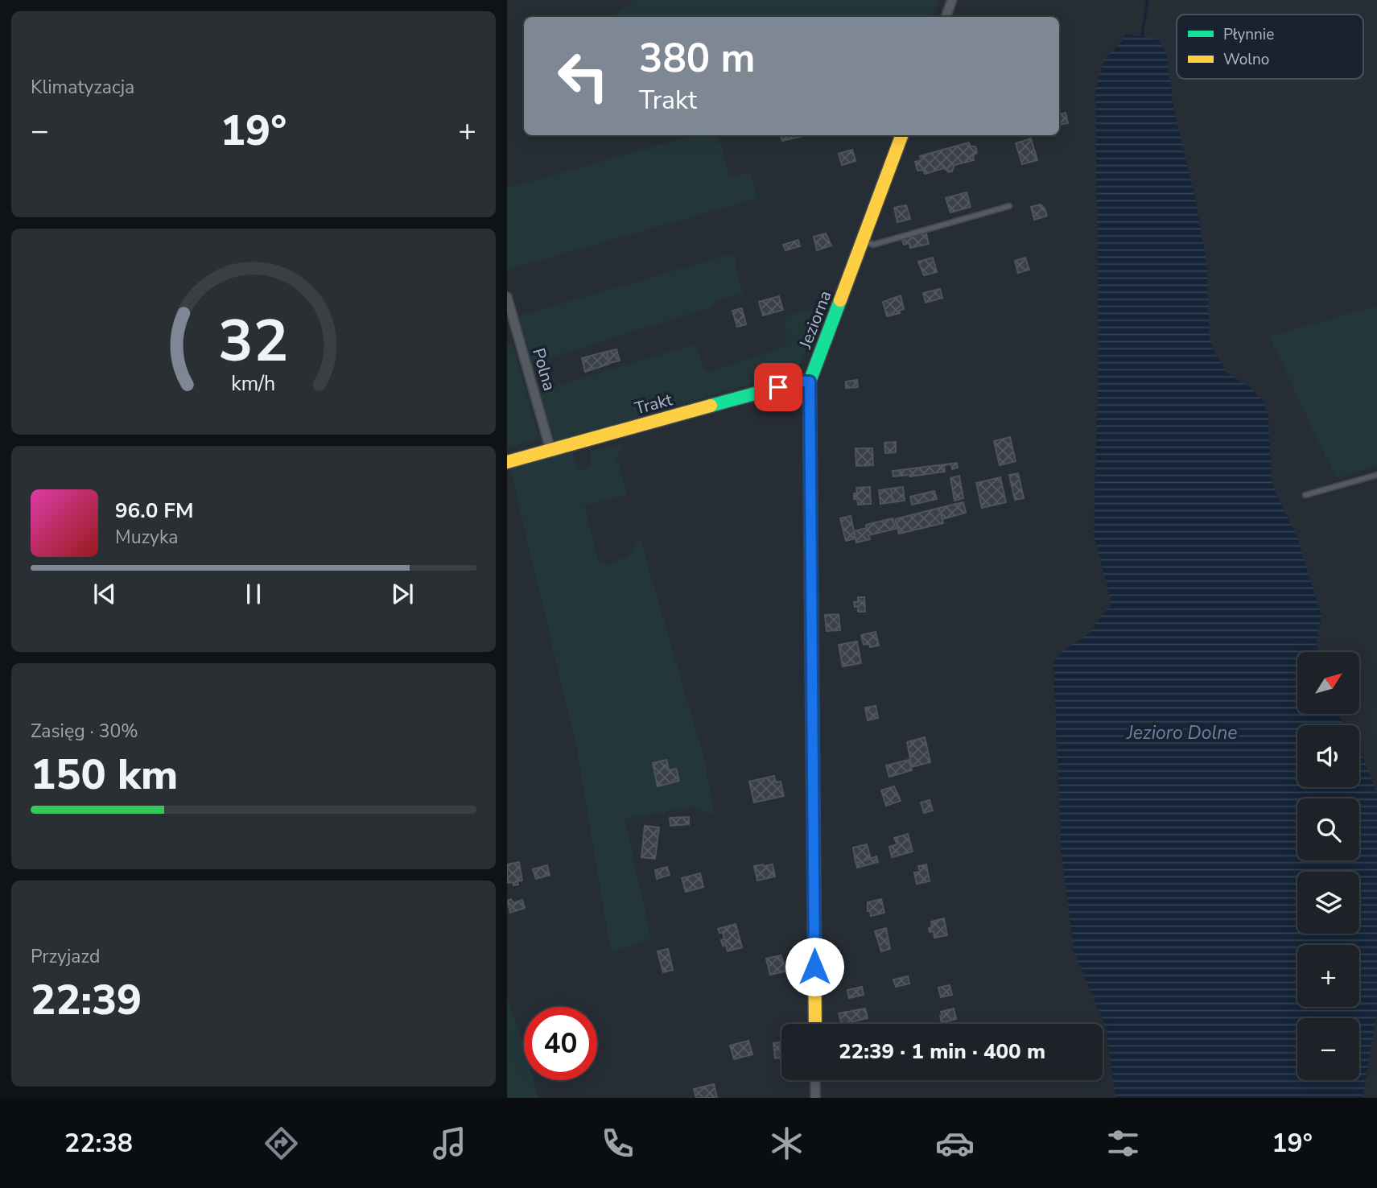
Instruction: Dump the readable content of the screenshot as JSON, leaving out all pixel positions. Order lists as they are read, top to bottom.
{
  "streets": {
    "street": ["Jeziorna", "Polna", "Trakt"]
  },
  "crossings": [
    ["Jeziorna", "Trakt"],
    ["Polna", "Trakt"]
  ],
  "water": ["Jezioro Dolne"],
  "legend": ["Płynnie", "Wolno"],
  "north": "top right",
  "page": {
    "tile": [
      "Klimatyzacja",
      ["Zasięg · 30%", "150 km"],
      ["Przyjazd", "22:39"]
    ],
    "turn": ["380 m", "Trakt"],
    "heat": ["−", "19°", "+"],
    "song": ["96.0 FM", "Muzyka"],
    "map_buttons": ["+", "−"],
    "limit": "40",
    "trip": "22:39 · 1 min · 400 m",
    "tabs": ["22:38", "19°"],
    "gauge": ["32", "km/h"]
  }
}
